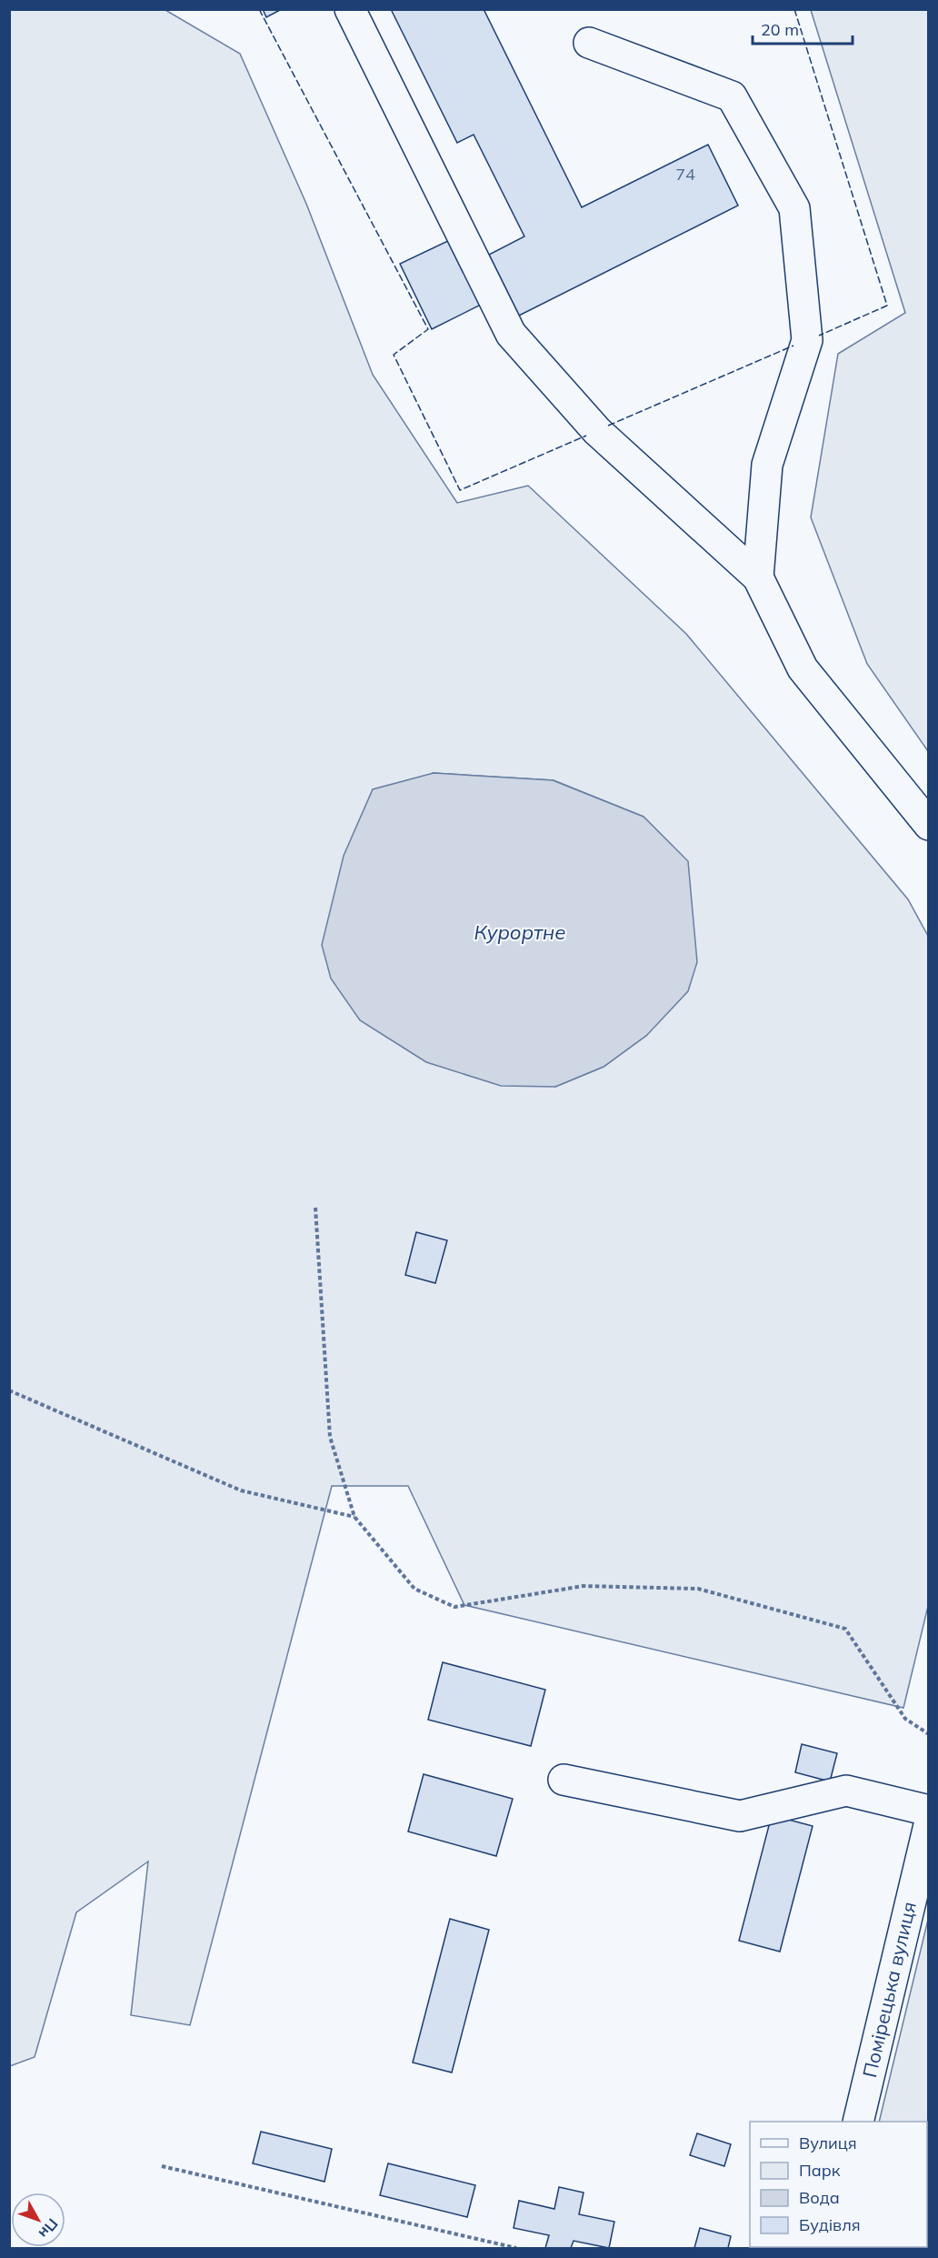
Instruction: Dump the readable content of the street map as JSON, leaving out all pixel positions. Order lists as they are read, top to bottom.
{
  "streets": {
    "street": ["Помірецька вулиця"]
  },
  "water": ["Курортне"],
  "house_numbers": ["74"],
  "legend": [
    "Вулиця",
    "Парк",
    "Вода",
    "Будівля"
  ],
  "scale_bar": "20 m",
  "north": "bottom right"
}
